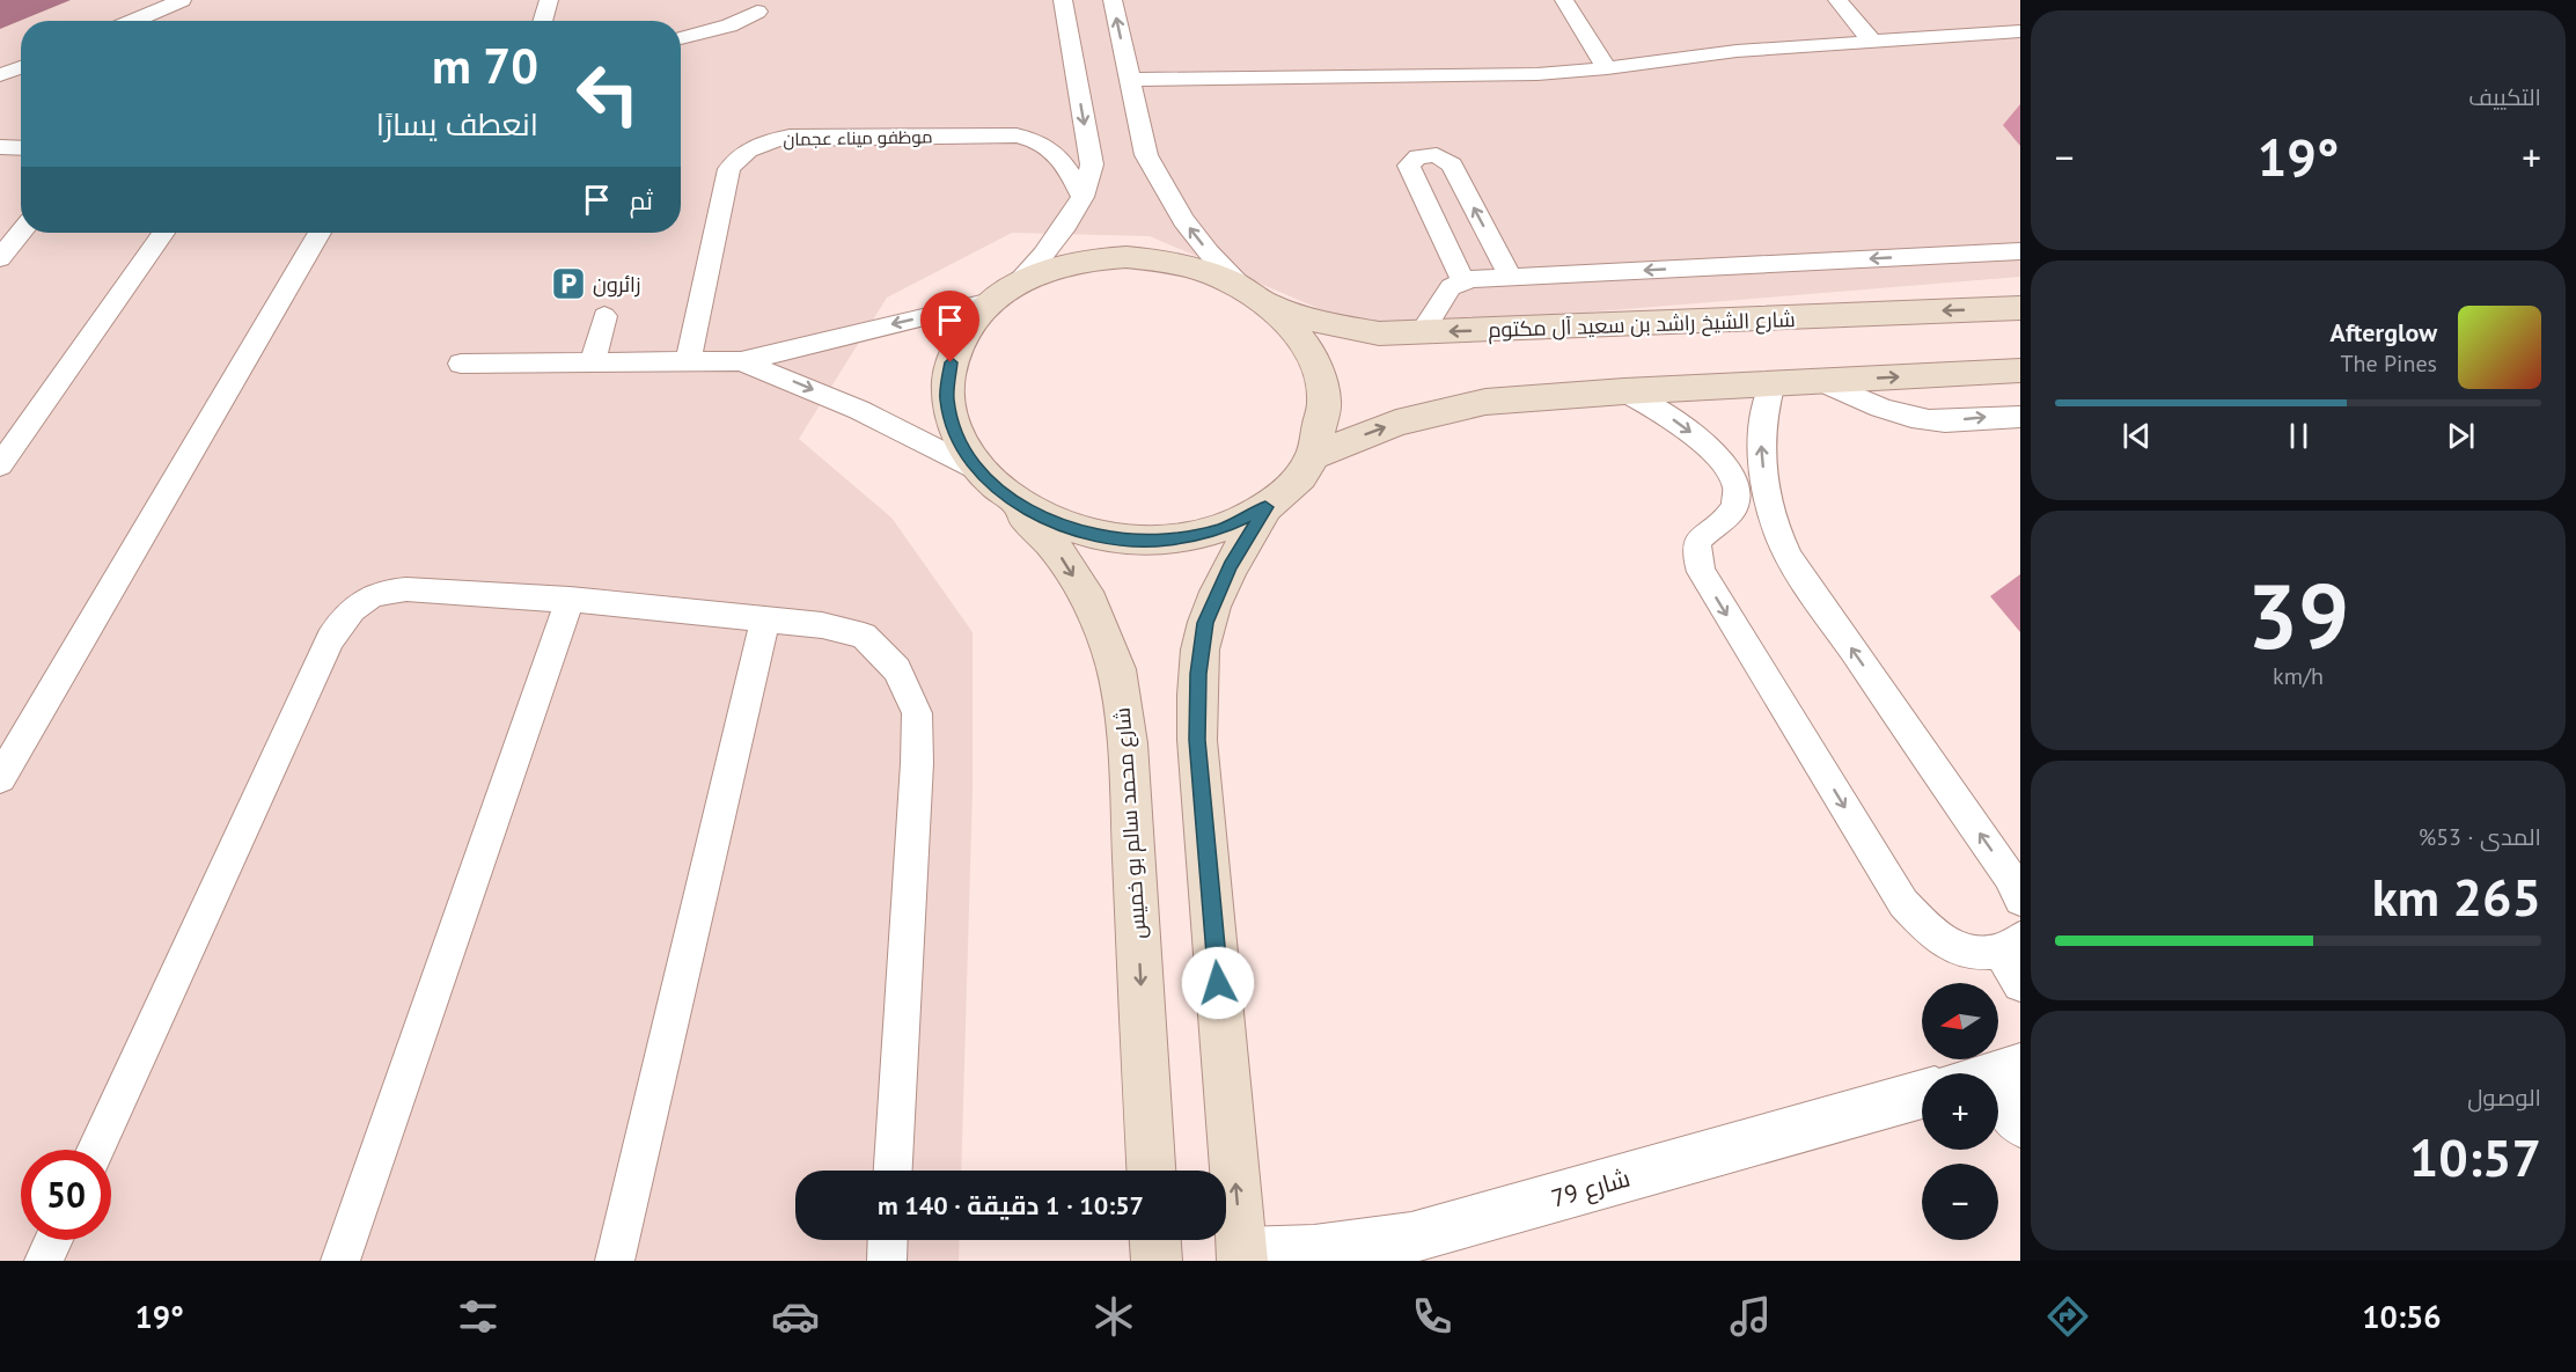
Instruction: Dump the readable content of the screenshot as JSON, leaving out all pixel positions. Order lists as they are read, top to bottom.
{
  "streets": {
    "main road": ["شارع الشيخ راشد بن سعيد آل مكتوم", "شارع محمد سالم بو خميس"],
    "street": ["شارع 79"],
    "lane": ["موظفو ميناء عجمان"]
  },
  "crossings": [
    ["شارع الشيخ راشد بن سعيد آل مكتوم", "شارع محمد سالم بو خميس"]
  ],
  "places": {
    "parking": ["زائرون"]
  },
  "north": "left",
  "page": {
    "tile": [
      "التكييف",
      ["39", "km/h"],
      ["المدى · 53%", "265 km"],
      ["الوصول", "10:57"]
    ],
    "turn": ["70 m", "انعطف يسارًا"],
    "heat": ["−", "19°", "+"],
    "then": "ثم",
    "song": ["Afterglow", "The Pines"],
    "map_buttons": ["+", "−"],
    "limit": "50",
    "trip": "10:57 · 1 دقيقة · 140 m",
    "tabs": ["10:56", "19°"]
  }
}
